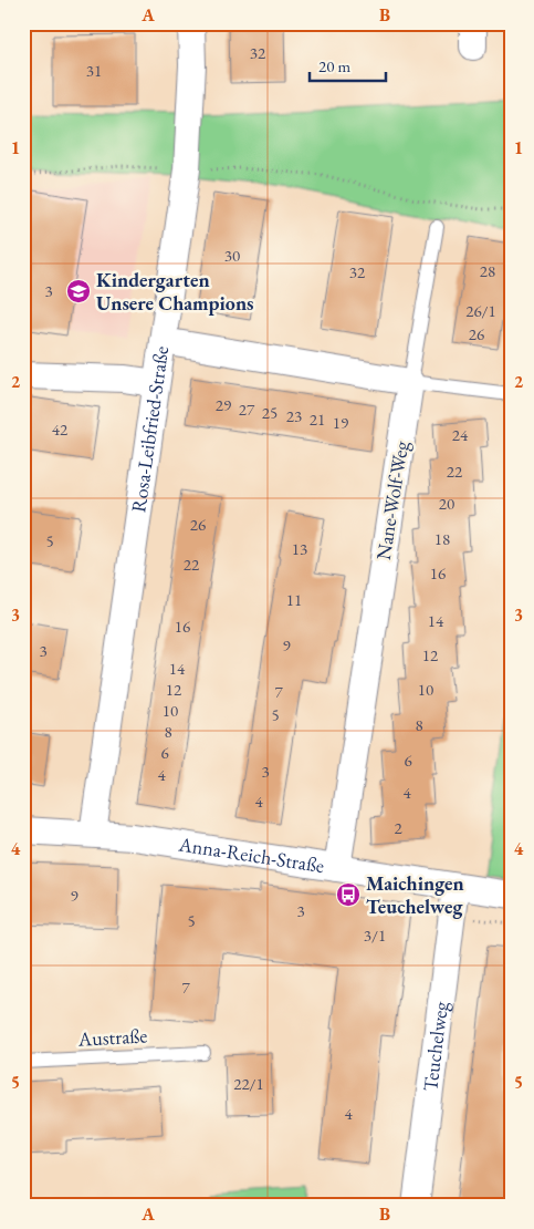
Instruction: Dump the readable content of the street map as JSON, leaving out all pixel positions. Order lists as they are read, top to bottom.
{
  "streets": {
    "street": [
      "Rosa-Leibfried-Straße",
      "Nane-Wolf-Weg",
      "Anna-Reich-Straße",
      "Teuchelweg"
    ],
    "lane": ["Austraße"]
  },
  "crossings": [
    ["Rosa-Leibfried-Straße", "Anna-Reich-Straße"],
    ["Nane-Wolf-Weg", "Anna-Reich-Straße"],
    ["Anna-Reich-Straße", "Teuchelweg"]
  ],
  "places": {
    "school or university": ["Kindergarten Unsere Champions"],
    "bus stop": ["Maichingen Teuchelweg"]
  },
  "house_numbers": [
    "32",
    "31",
    "30",
    "28",
    "32",
    "3",
    "26/1",
    "26",
    "29",
    "27",
    "25",
    "23",
    "21",
    "19",
    "42",
    "24",
    "22",
    "20",
    "26",
    "18",
    "5",
    "13",
    "22",
    "16",
    "11",
    "14",
    "16",
    "9",
    "3",
    "12",
    "14",
    "12",
    "10",
    "7",
    "10",
    "5",
    "8",
    "8",
    "6",
    "6",
    "3",
    "4",
    "4",
    "4",
    "2",
    "9",
    "3",
    "5",
    "3/1",
    "7",
    "22/1",
    "4"
  ],
  "scale_bar": "20 m",
  "grid": {
    "columns": ["A", "B"],
    "rows": [
      "1",
      "2",
      "3",
      "4",
      "5"
    ]
  }
}
